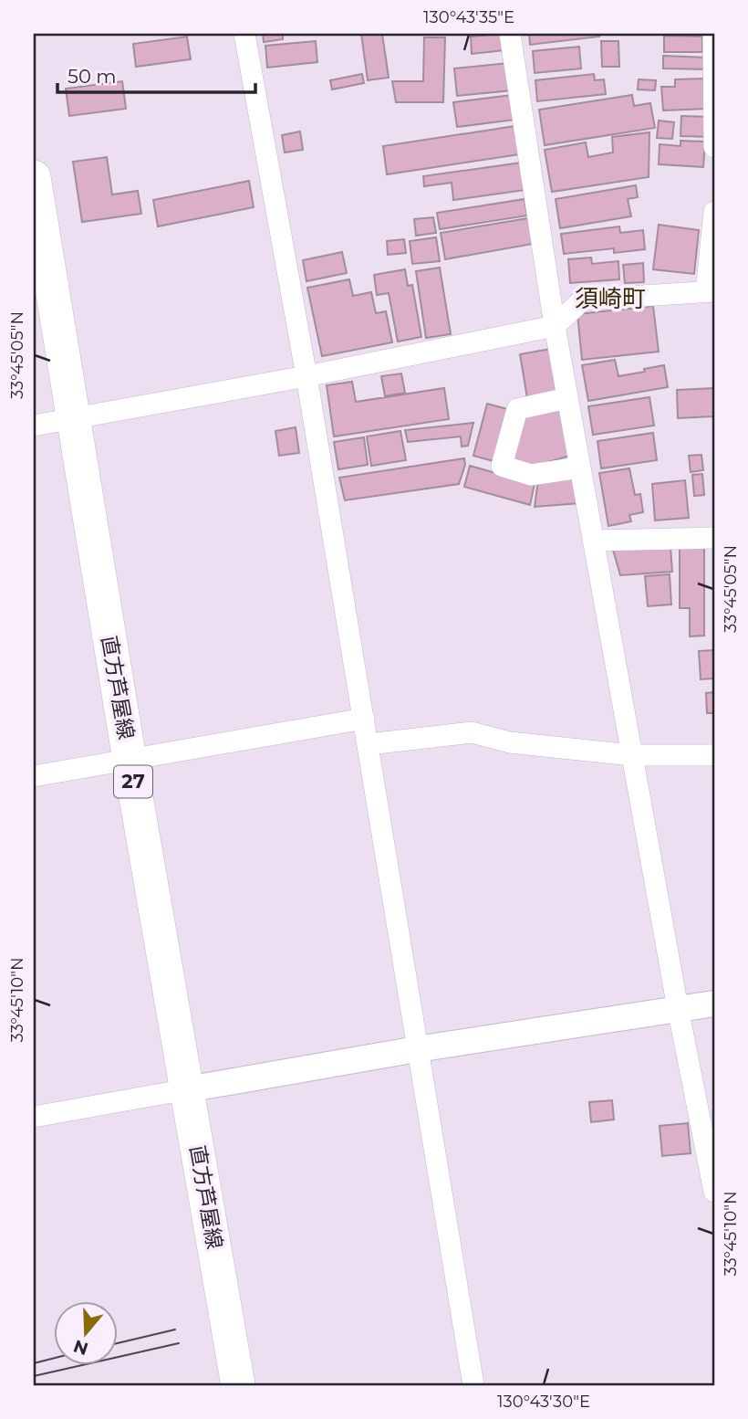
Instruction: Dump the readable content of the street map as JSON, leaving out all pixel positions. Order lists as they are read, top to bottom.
{
  "streets": {
    "main road": ["直方芦屋線", "27"]
  },
  "districts": ["須崎町"],
  "scale_bar": "50 m",
  "north": "bottom",
  "coordinates": [
    "130°43'35\"E",
    "33°45'05\"N",
    "33°45'10\"N",
    "130°43'30\"E"
  ]
}
